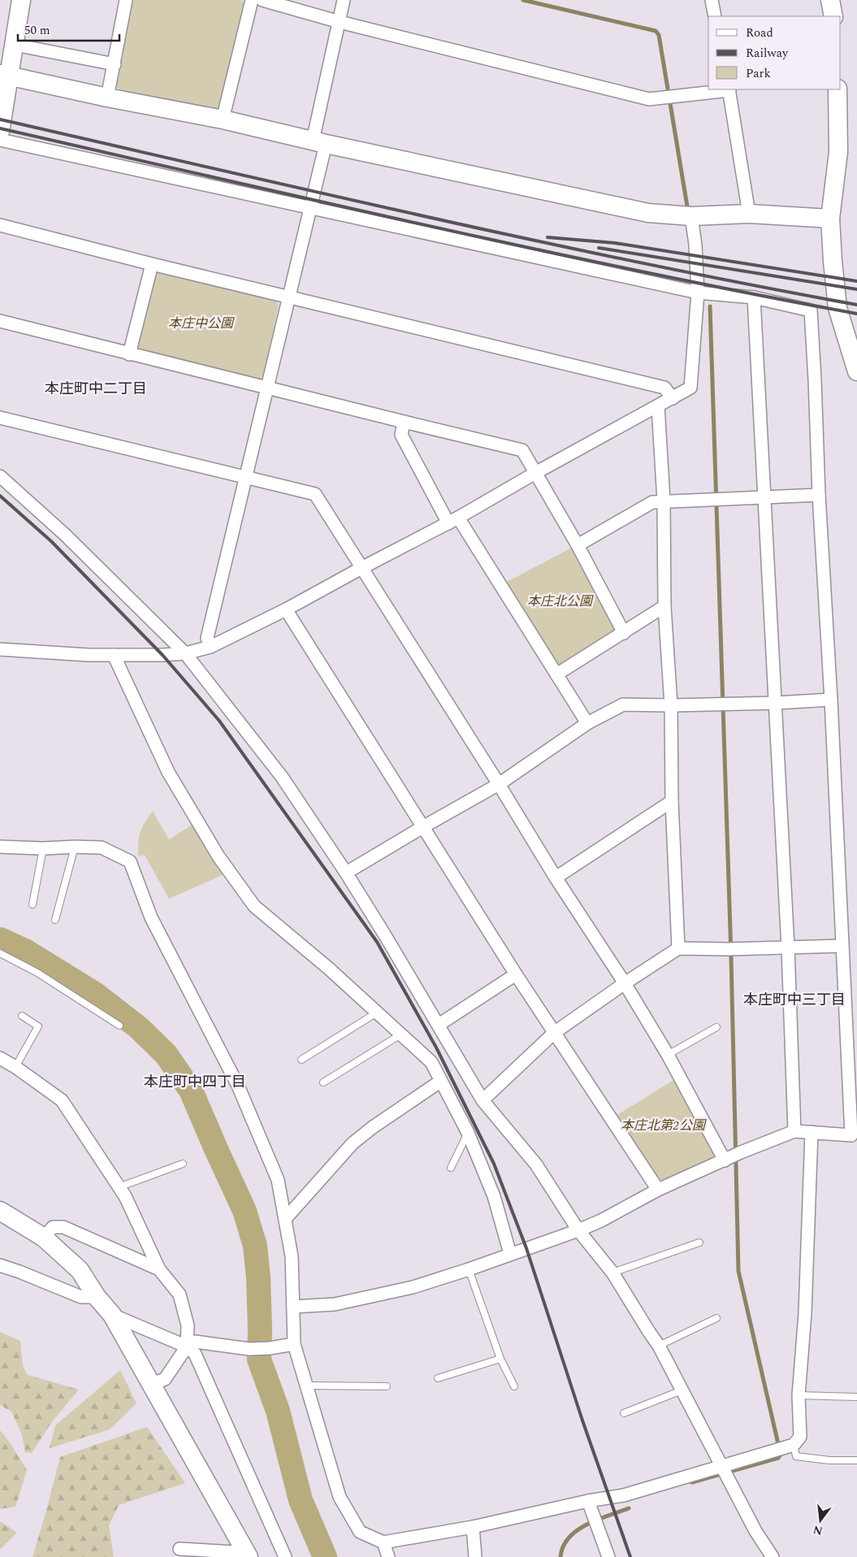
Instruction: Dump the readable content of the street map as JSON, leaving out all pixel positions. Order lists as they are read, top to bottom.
{
  "districts": ["本庄町中二丁目", "本庄町中三丁目", "本庄町中四丁目"],
  "parks": ["本庄中公園", "本庄北公園", "本庄北第2公園"],
  "legend": ["Road", "Railway", "Park"],
  "scale_bar": "50 m",
  "north": "bottom"
}
